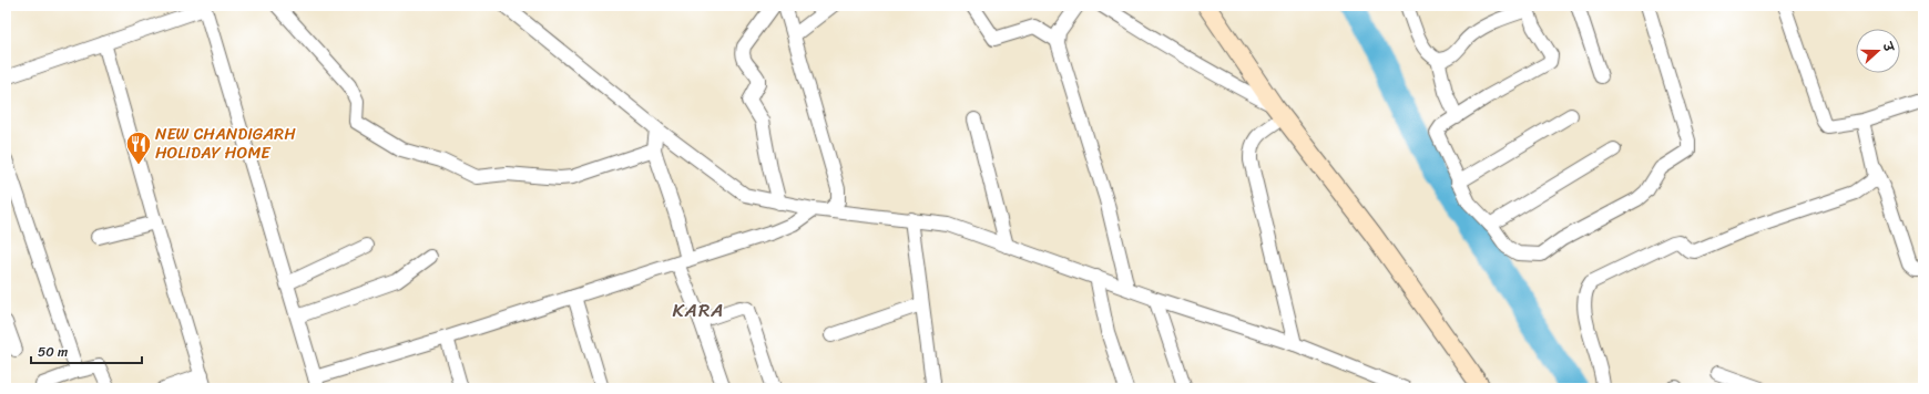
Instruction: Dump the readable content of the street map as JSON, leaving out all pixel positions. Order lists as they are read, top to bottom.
{
  "districts": ["KARA"],
  "places": {
    "restaurant": ["NEW CHANDIGARH HOLIDAY HOME"]
  },
  "scale_bar": "50 m",
  "north": "right"
}
